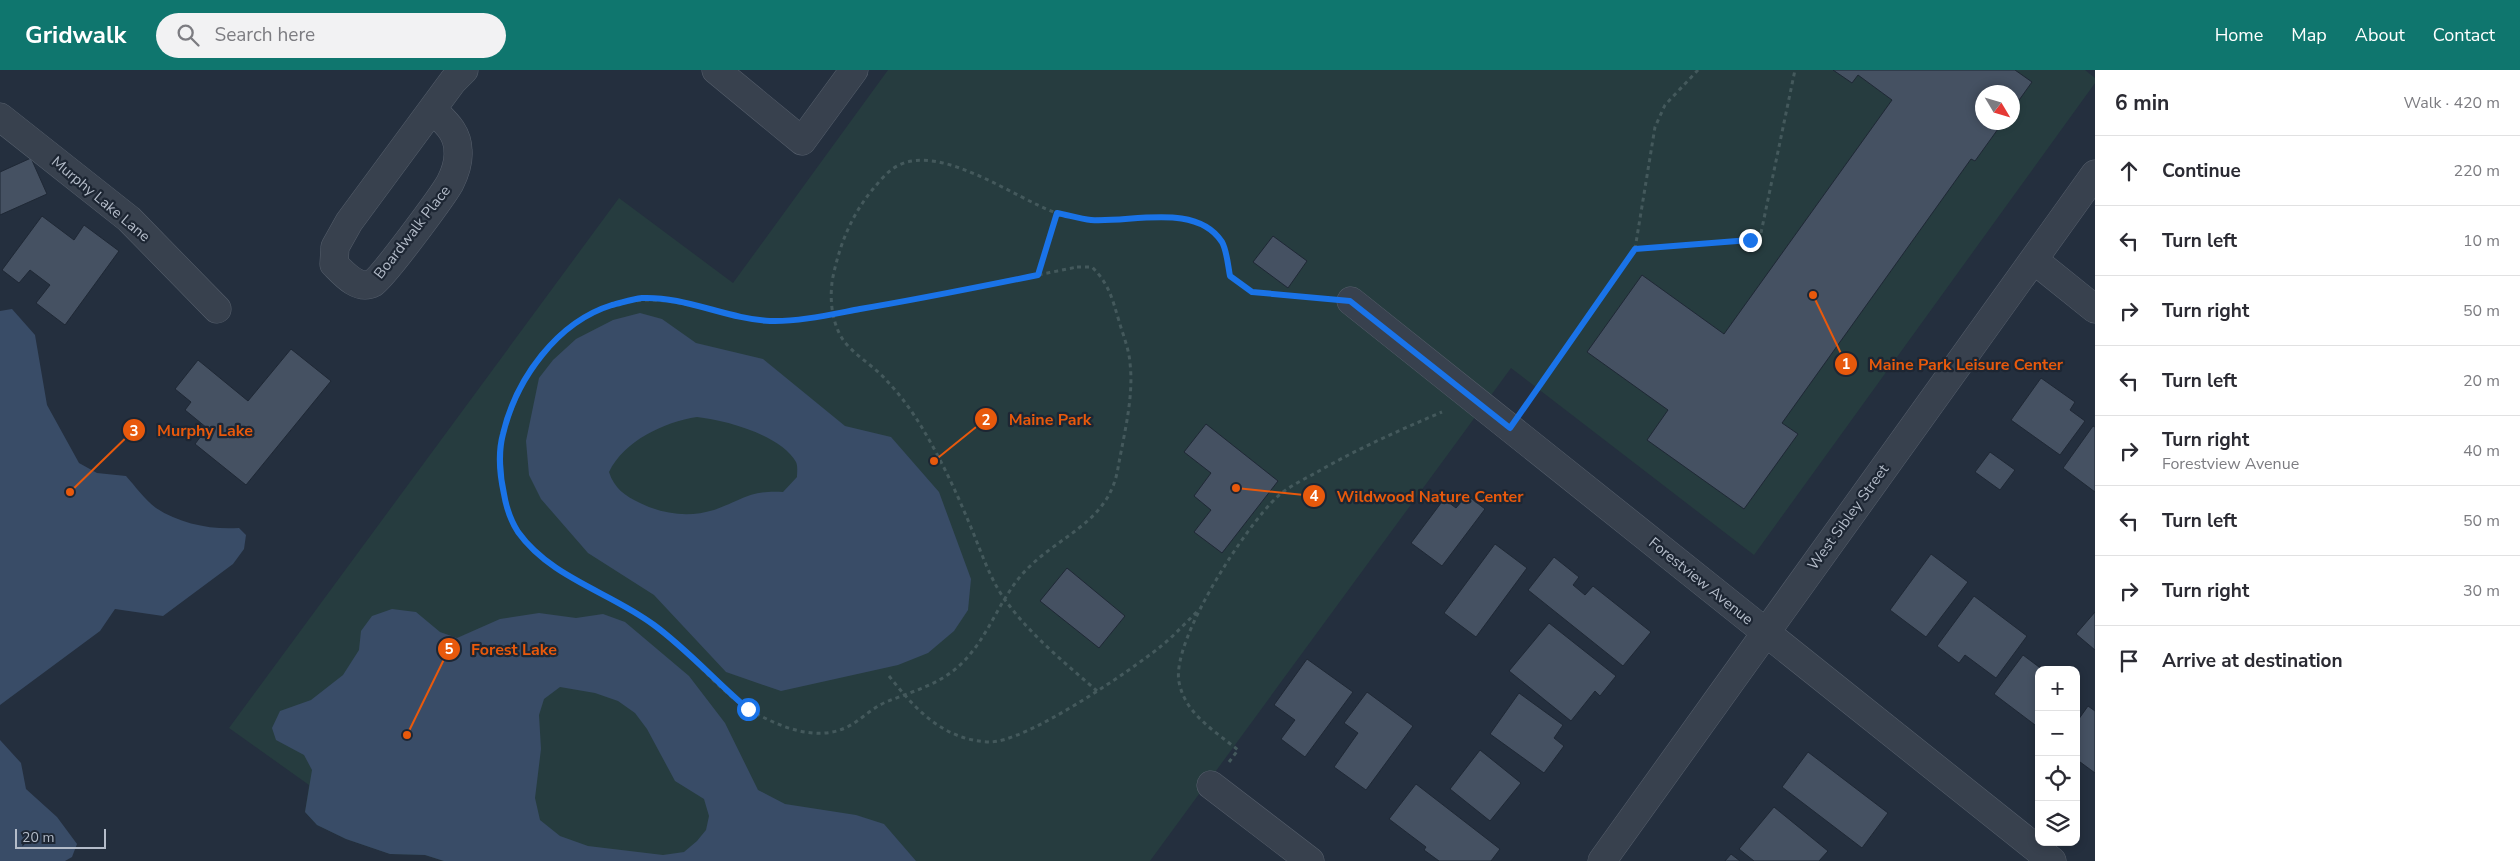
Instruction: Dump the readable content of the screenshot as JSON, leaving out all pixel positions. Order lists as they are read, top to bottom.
{
  "streets": {
    "street": [
      "Murphy Lake Lane",
      "Boardwalk Place",
      "West Sibley Street",
      "Forestview Avenue"
    ]
  },
  "crossings": [
    ["West Sibley Street", "Forestview Avenue"]
  ],
  "places": [
    "Maine Park Leisure Center",
    "Maine Park",
    "Wildwood Nature Center",
    "Murphy Lake",
    "Forest Lake"
  ],
  "scale_bar": "20 m",
  "north": "bottom right",
  "page": {
    "header": "Gridwalk",
    "search": "Search here",
    "nav": [
      "Home",
      "Map",
      "About",
      "Contact"
    ],
    "heading": ["6 min", "Walk · 420 m"],
    "list": [
      ["Continue", "220 m"],
      ["Turn left", "10 m"],
      ["Turn right", "50 m"],
      ["Turn left", "20 m"],
      ["Turn right", "Forestview Avenue", "40 m"],
      ["Turn left", "50 m"],
      ["Turn right", "30 m"],
      "Arrive at destination"
    ],
    "map_buttons": ["+", "−"],
    "scale": "20 m"
  }
}
